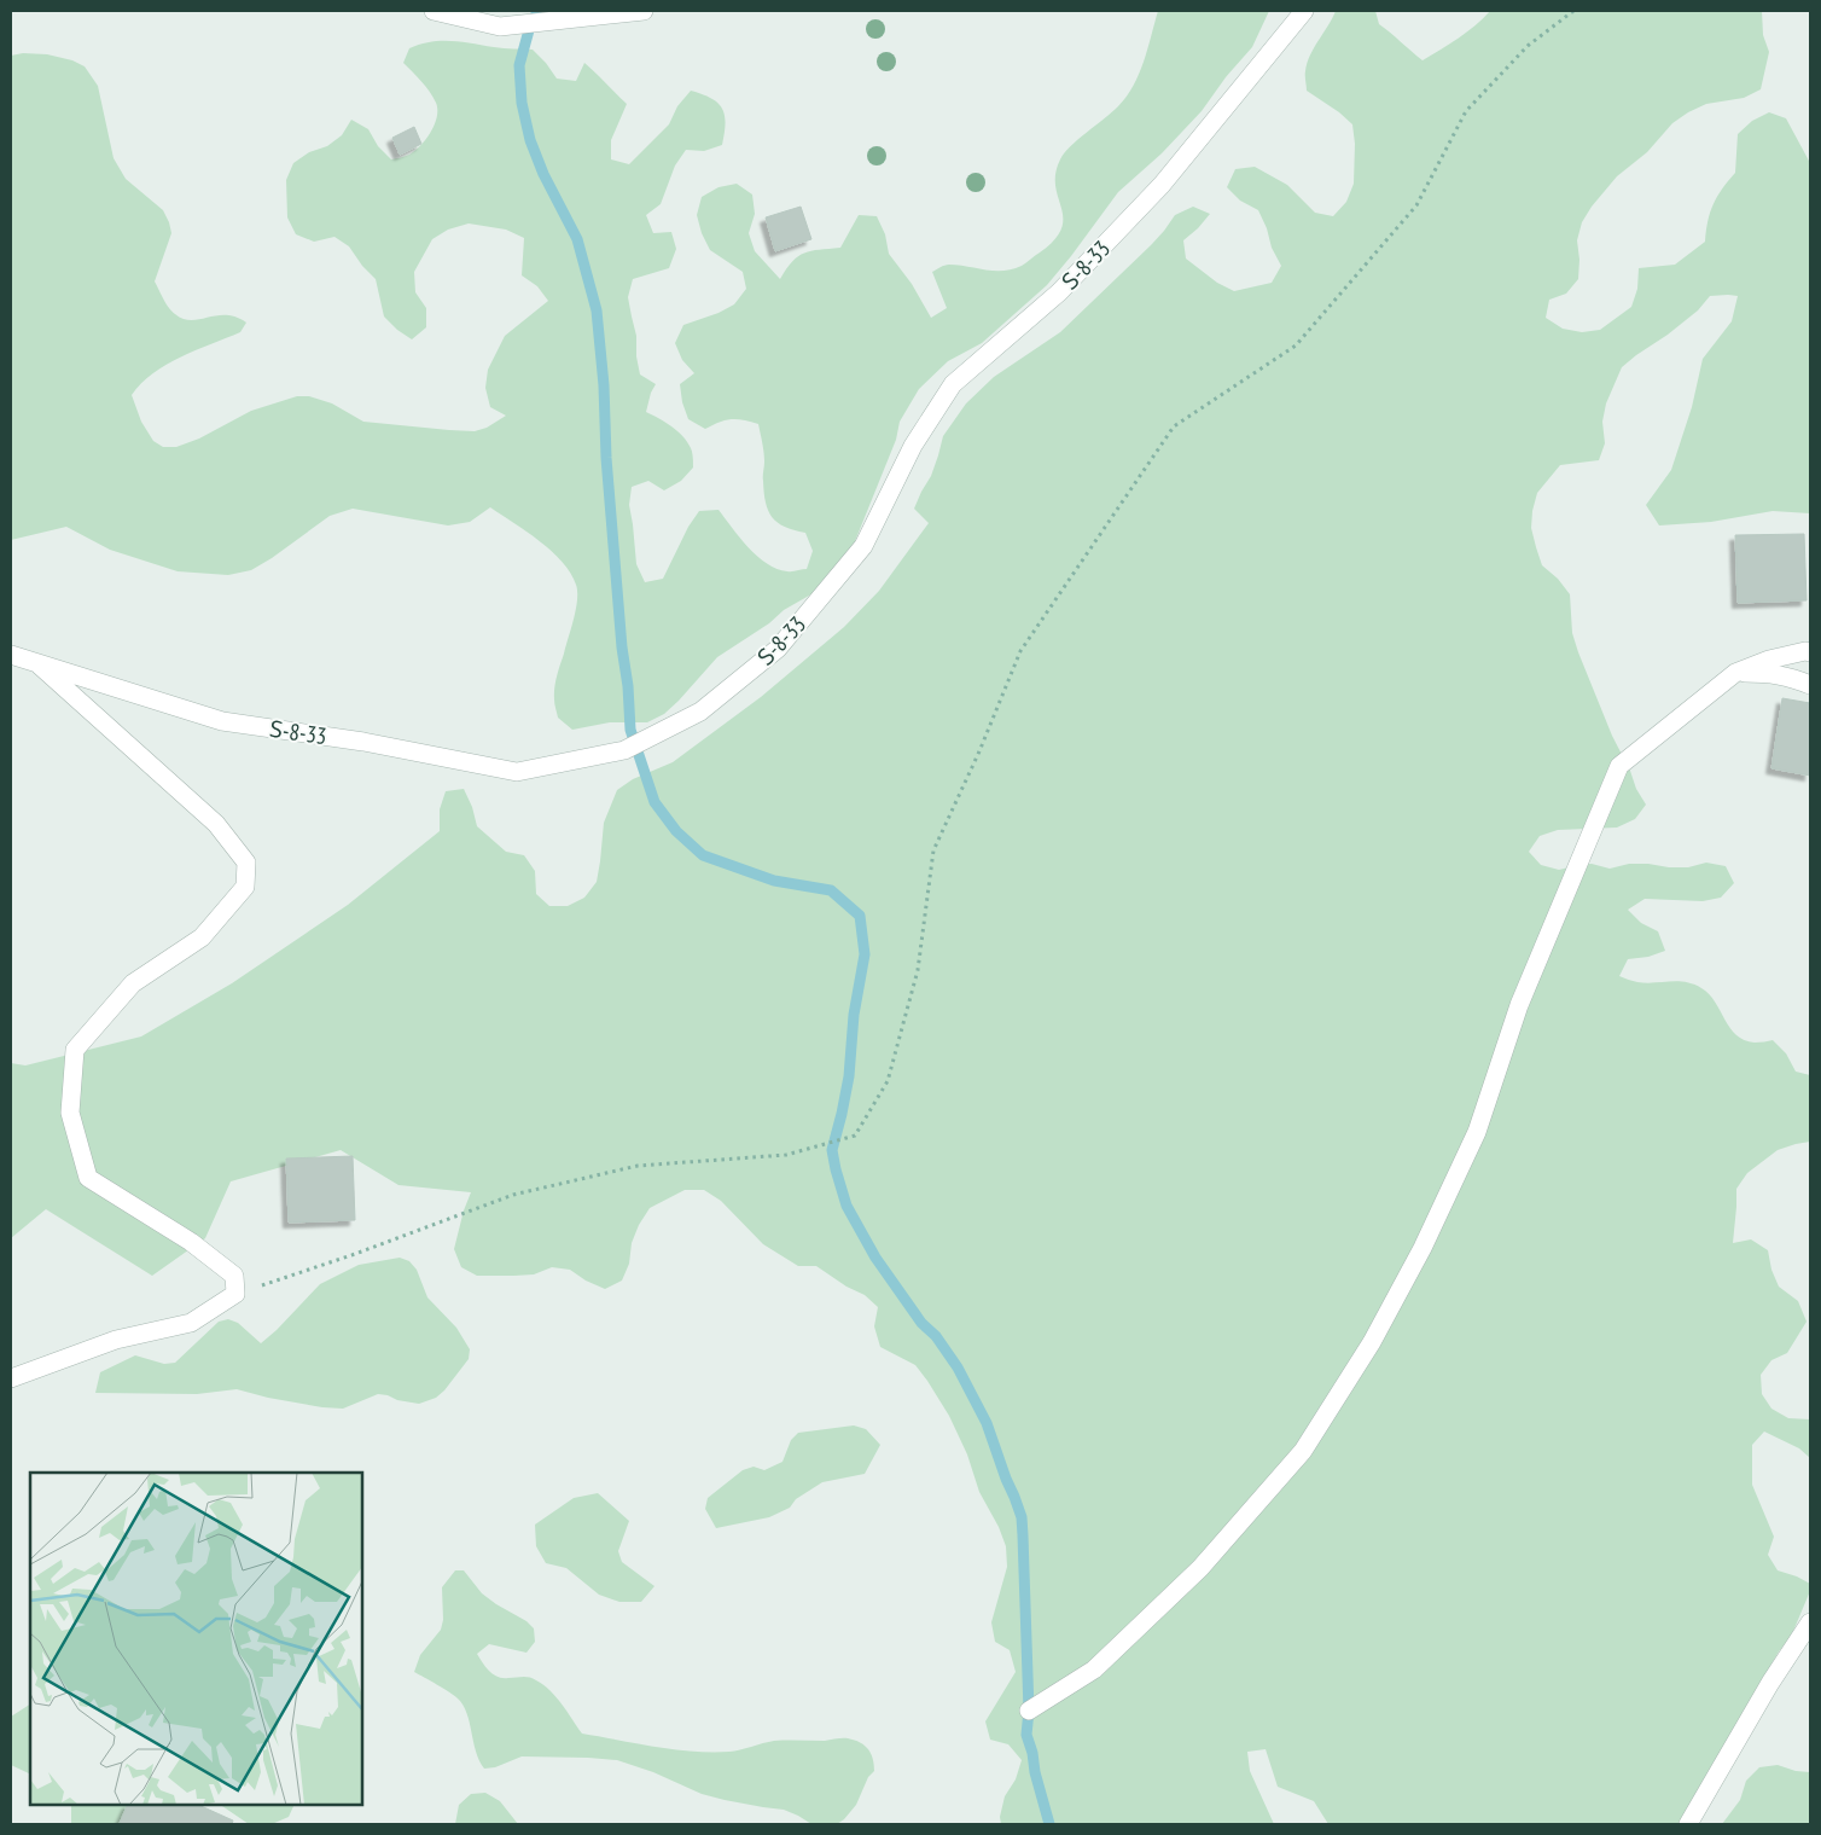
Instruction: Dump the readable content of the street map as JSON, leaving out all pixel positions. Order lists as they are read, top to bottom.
{
  "streets": {
    "street": ["Տ-8-33"]
  }
}
